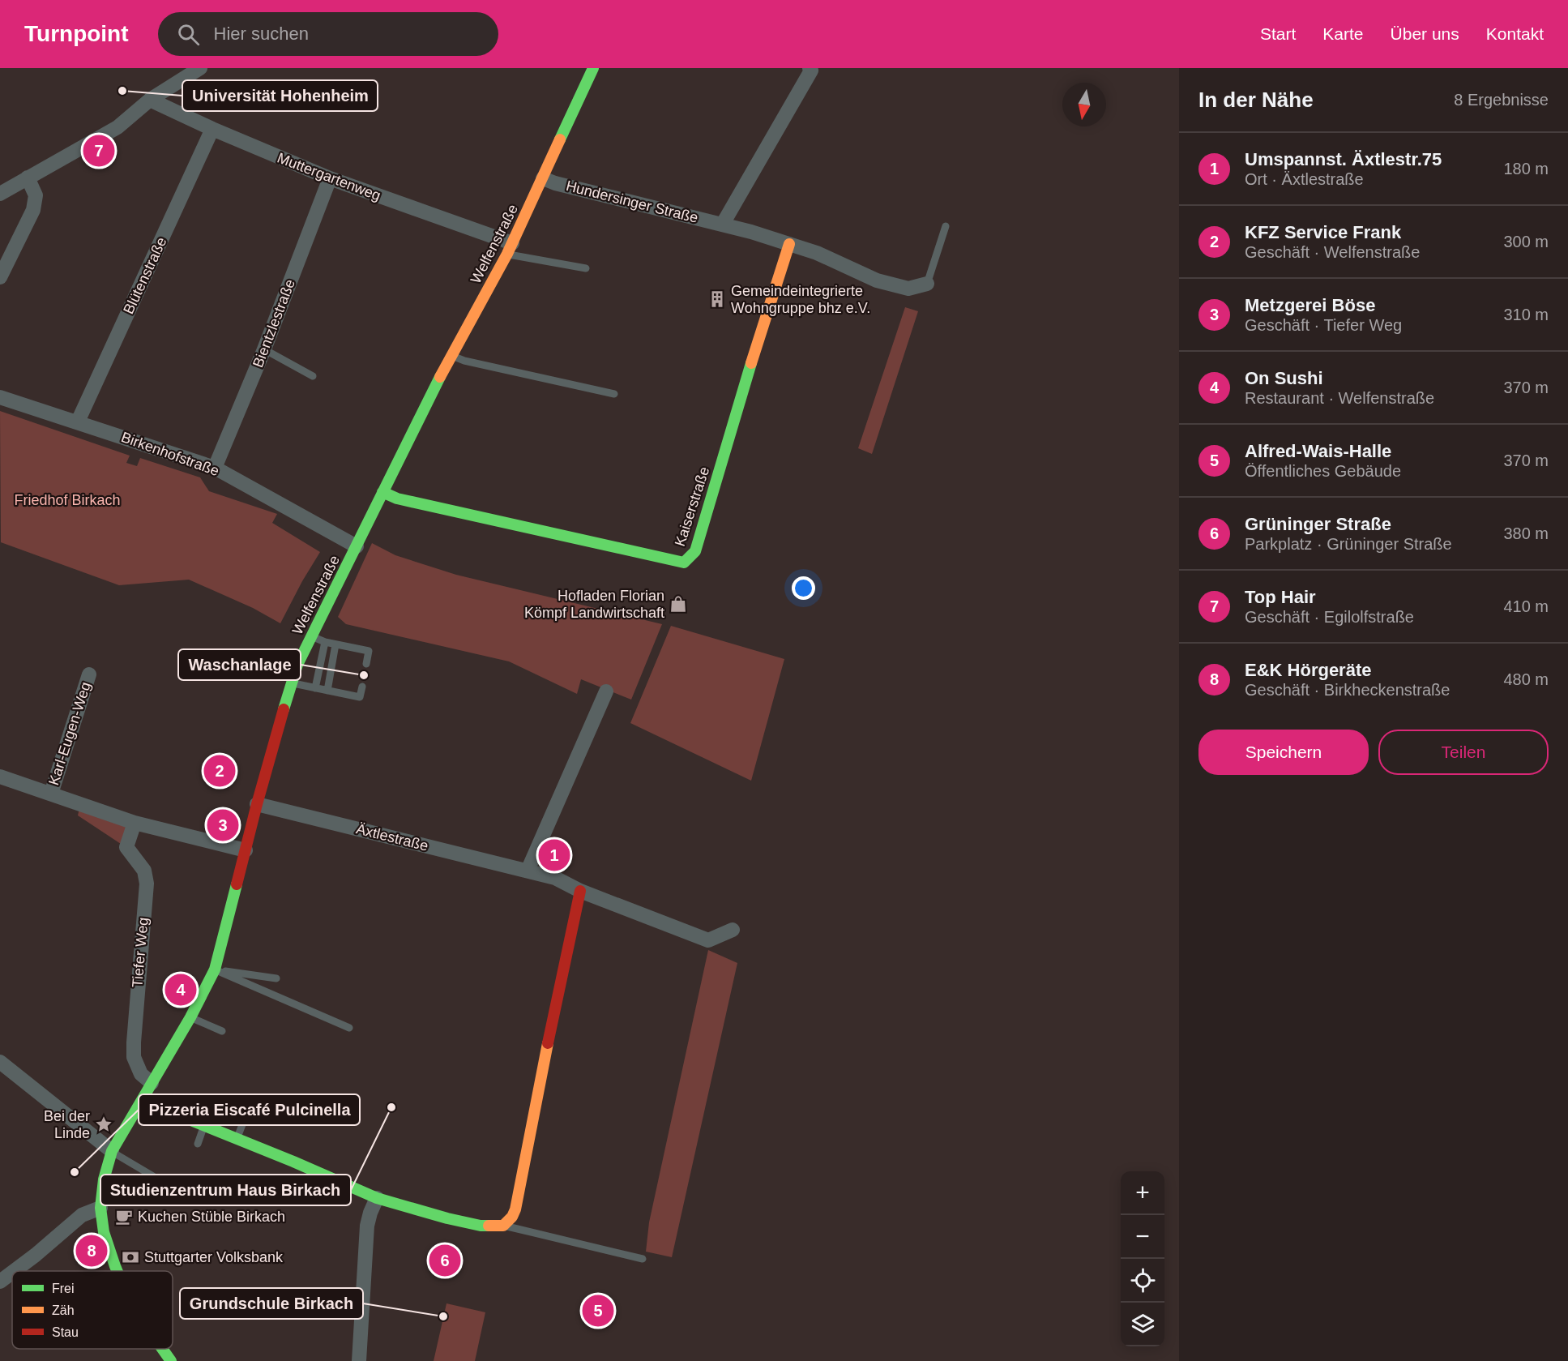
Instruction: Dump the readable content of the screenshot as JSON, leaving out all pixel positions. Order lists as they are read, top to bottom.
{
  "streets": {
    "street": [
      "Muttergartenweg",
      "Hundersinger Straße",
      "Welfenstraße",
      "Blütenstraße",
      "Bientzlestraße",
      "Birkenhofstraße",
      "Kaiserstraße",
      "Karl-Eugen-Weg",
      "Äxtlestraße",
      "Tiefer Weg"
    ]
  },
  "crossings": [
    ["Muttergartenweg", "Welfenstraße"],
    ["Muttergartenweg", "Blütenstraße"],
    ["Muttergartenweg", "Bientzlestraße"],
    ["Hundersinger Straße", "Welfenstraße"],
    ["Hundersinger Straße", "Kaiserstraße"],
    ["Welfenstraße", "Birkenhofstraße"],
    ["Welfenstraße", "Kaiserstraße"],
    ["Welfenstraße", "Äxtlestraße"],
    ["Welfenstraße", "Tiefer Weg"],
    ["Blütenstraße", "Birkenhofstraße"],
    ["Bientzlestraße", "Birkenhofstraße"]
  ],
  "parks": ["Friedhof Birkach"],
  "places": {
    "other": [
      "Universität Hohenheim",
      "Waschanlage",
      "Studienzentrum Haus Birkach",
      "Pizzeria Eiscafé Pulcinella",
      "Grundschule Birkach"
    ],
    "building": ["Gemeindeintegrierte Wohngruppe bhz e.V."],
    "shop": ["Hofladen Florian Kömpf Landwirtschaft"],
    "place": ["Bei der Linde"],
    "cafe": ["Kuchen Stüble Birkach"],
    "bank": ["Stuttgarter Volksbank"]
  },
  "legend": ["Frei", "Zäh", "Stau"],
  "north": "bottom",
  "page": {
    "header": "Turnpoint",
    "search": "Hier suchen",
    "nav": [
      "Start",
      "Karte",
      "Über uns",
      "Kontakt"
    ],
    "heading": ["In der Nähe", "8 Ergebnisse"],
    "list": [
      {
        "mark": "1",
        "name": "Umspannst. Äxtlestr.75",
        "note": "Ort · Äxtlestraße",
        "value": "180 m"
      },
      {
        "mark": "2",
        "name": "KFZ Service Frank",
        "note": "Geschäft · Welfenstraße",
        "value": "300 m"
      },
      {
        "mark": "3",
        "name": "Metzgerei Böse",
        "note": "Geschäft · Tiefer Weg",
        "value": "310 m"
      },
      {
        "mark": "4",
        "name": "On Sushi",
        "note": "Restaurant · Welfenstraße",
        "value": "370 m"
      },
      {
        "mark": "5",
        "name": "Alfred-Wais-Halle",
        "note": "Öffentliches Gebäude",
        "value": "370 m"
      },
      {
        "mark": "6",
        "name": "Grüninger Straße",
        "note": "Parkplatz · Grüninger Straße",
        "value": "380 m"
      },
      {
        "mark": "7",
        "name": "Top Hair",
        "note": "Geschäft · Egilolfstraße",
        "value": "410 m"
      },
      {
        "mark": "8",
        "name": "E&K Hörgeräte",
        "note": "Geschäft · Birkheckenstraße",
        "value": "480 m"
      }
    ],
    "pins": [
      "7",
      "2",
      "3",
      "1",
      "4",
      "8",
      "6",
      "5"
    ],
    "buttons": ["Speichern", "Teilen"],
    "map_buttons": ["+", "−"]
  }
}
